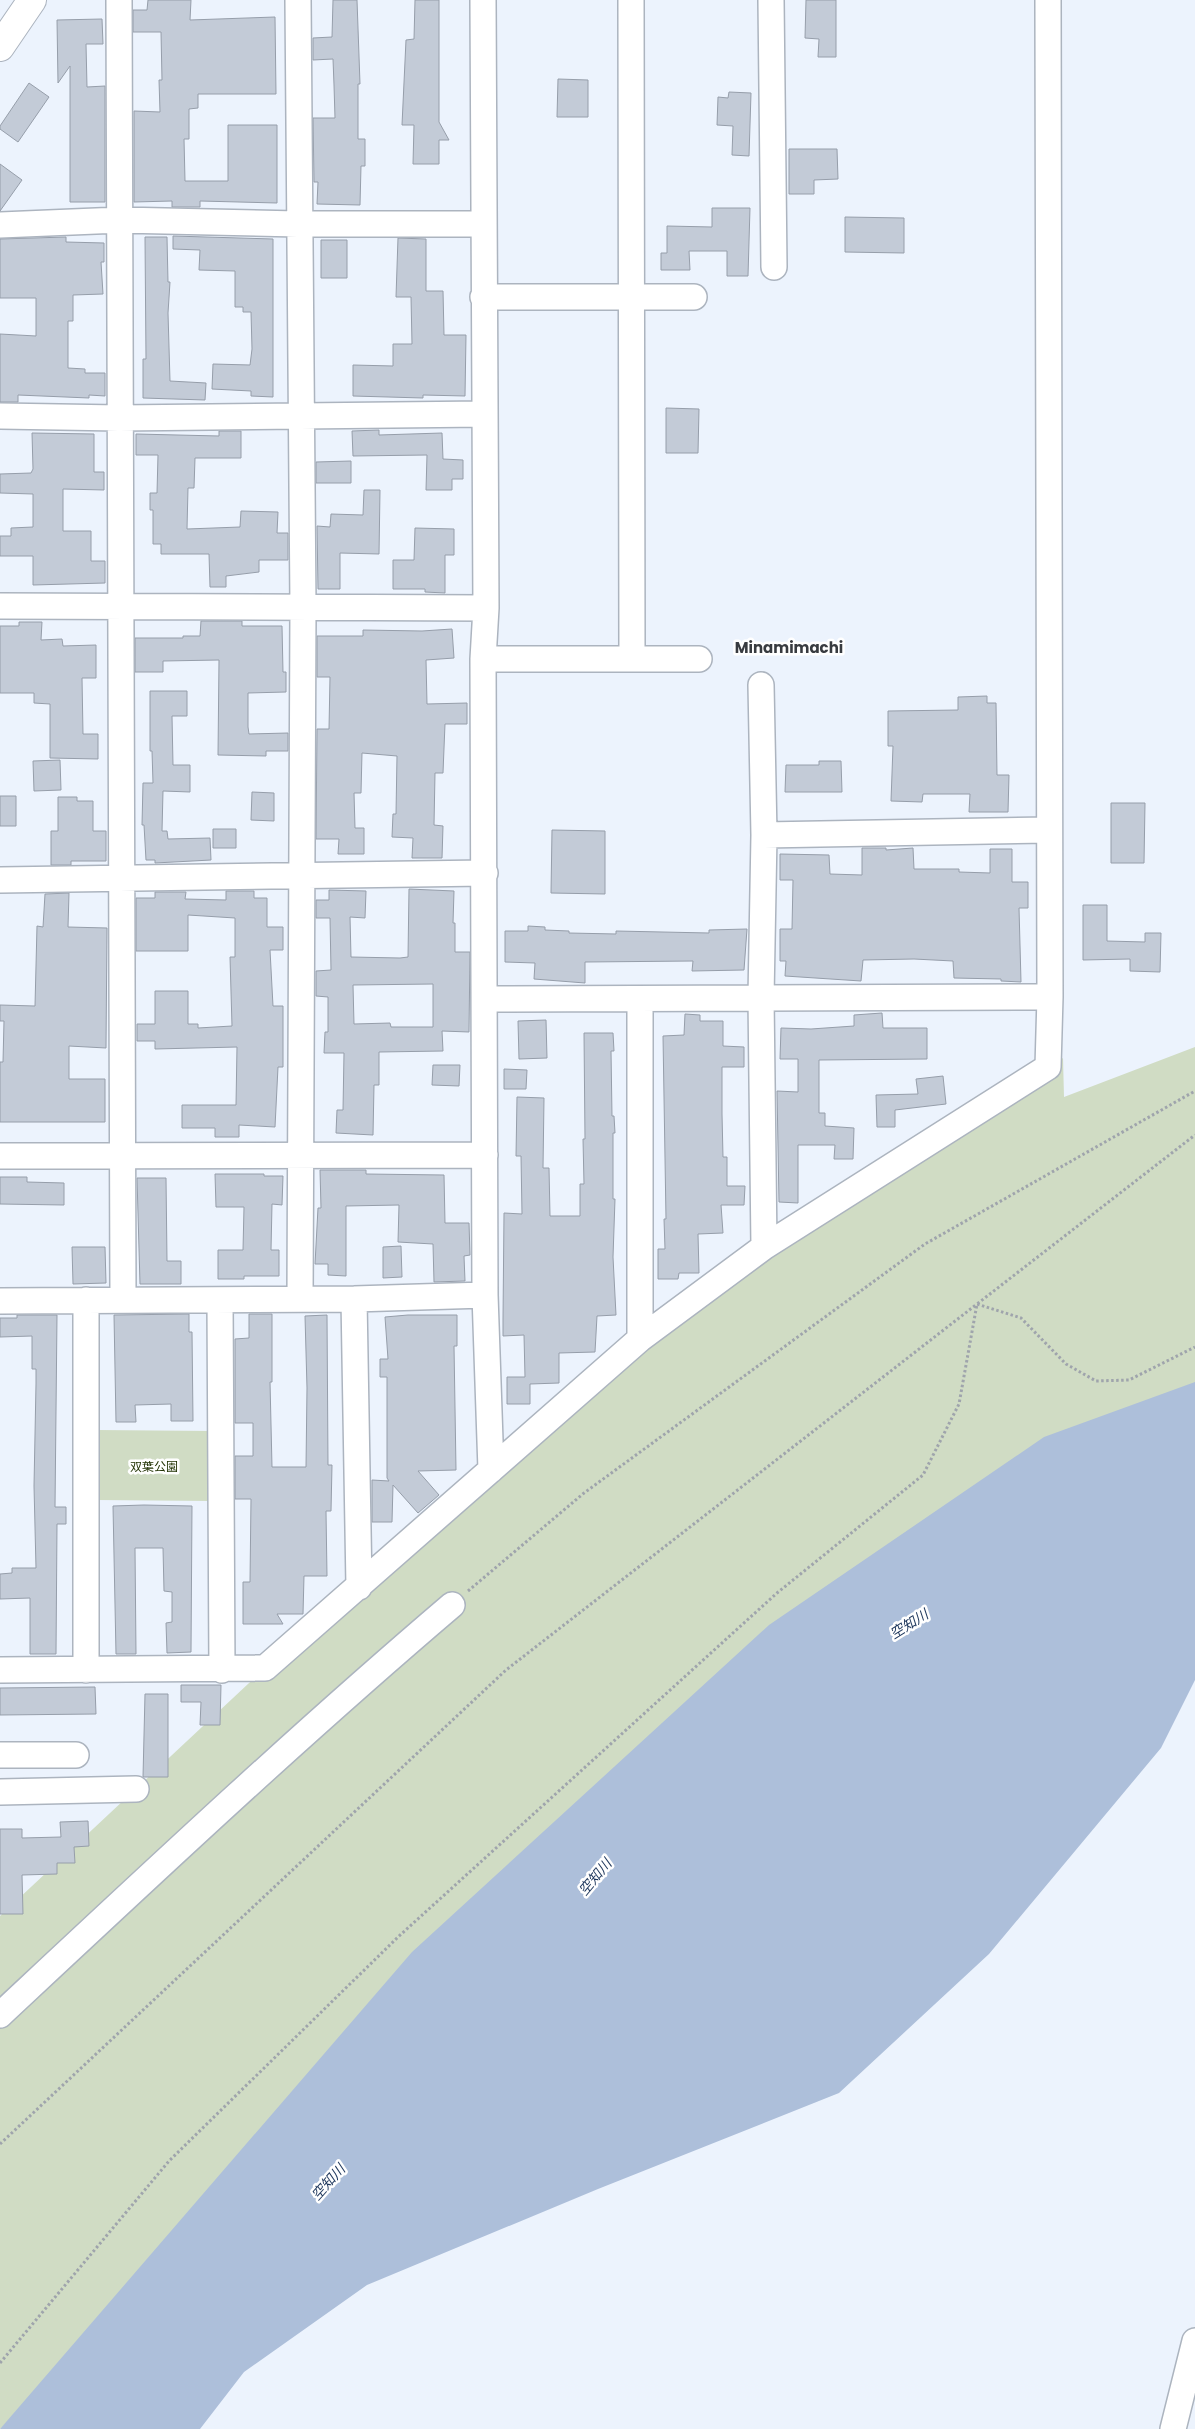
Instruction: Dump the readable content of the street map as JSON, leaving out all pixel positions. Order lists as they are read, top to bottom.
{
  "districts": ["Minamimachi"],
  "water": ["空知川"],
  "parks": ["双葉公園"]
}
